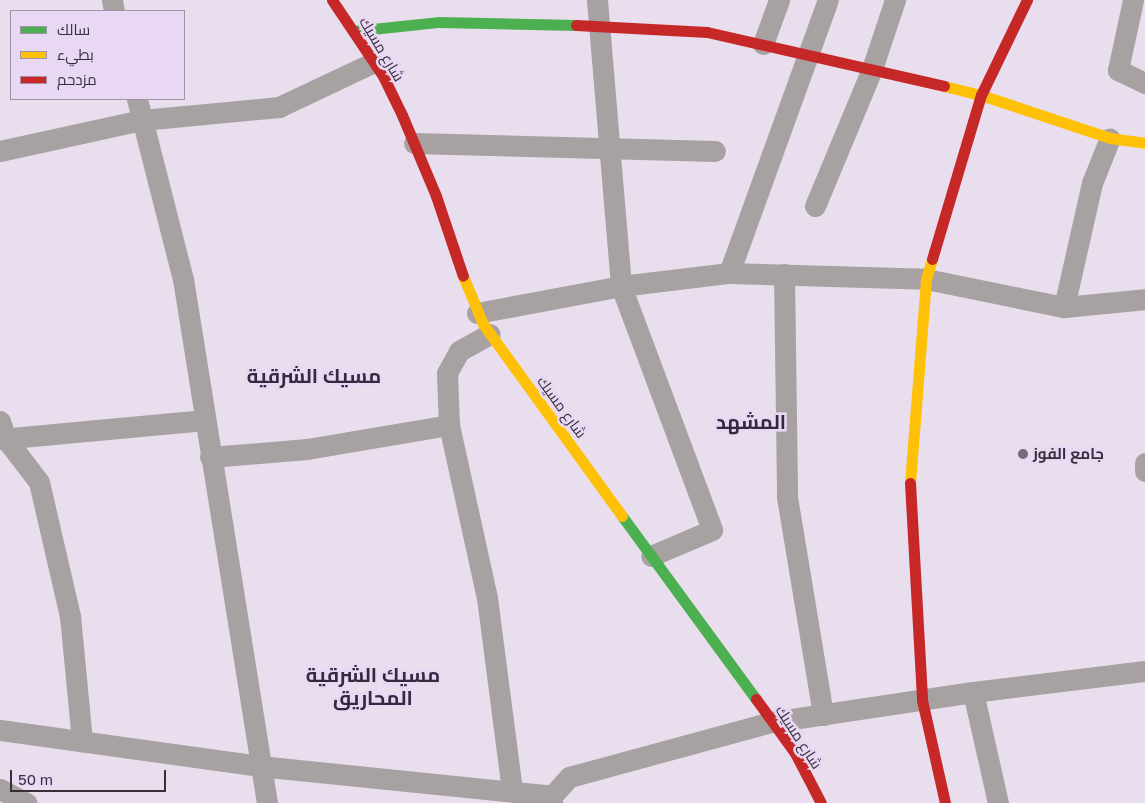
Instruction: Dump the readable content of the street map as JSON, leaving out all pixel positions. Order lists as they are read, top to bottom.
{
  "streets": {
    "street": ["شارع مسيك"]
  },
  "districts": ["مسيك الشرقية", "المشهد", "مسيك الشرقية المحاريق"],
  "places": ["جامع الفوز"],
  "legend": ["سالك", "بطيء", "مزدحم"],
  "scale_bar": "50 m"
}
